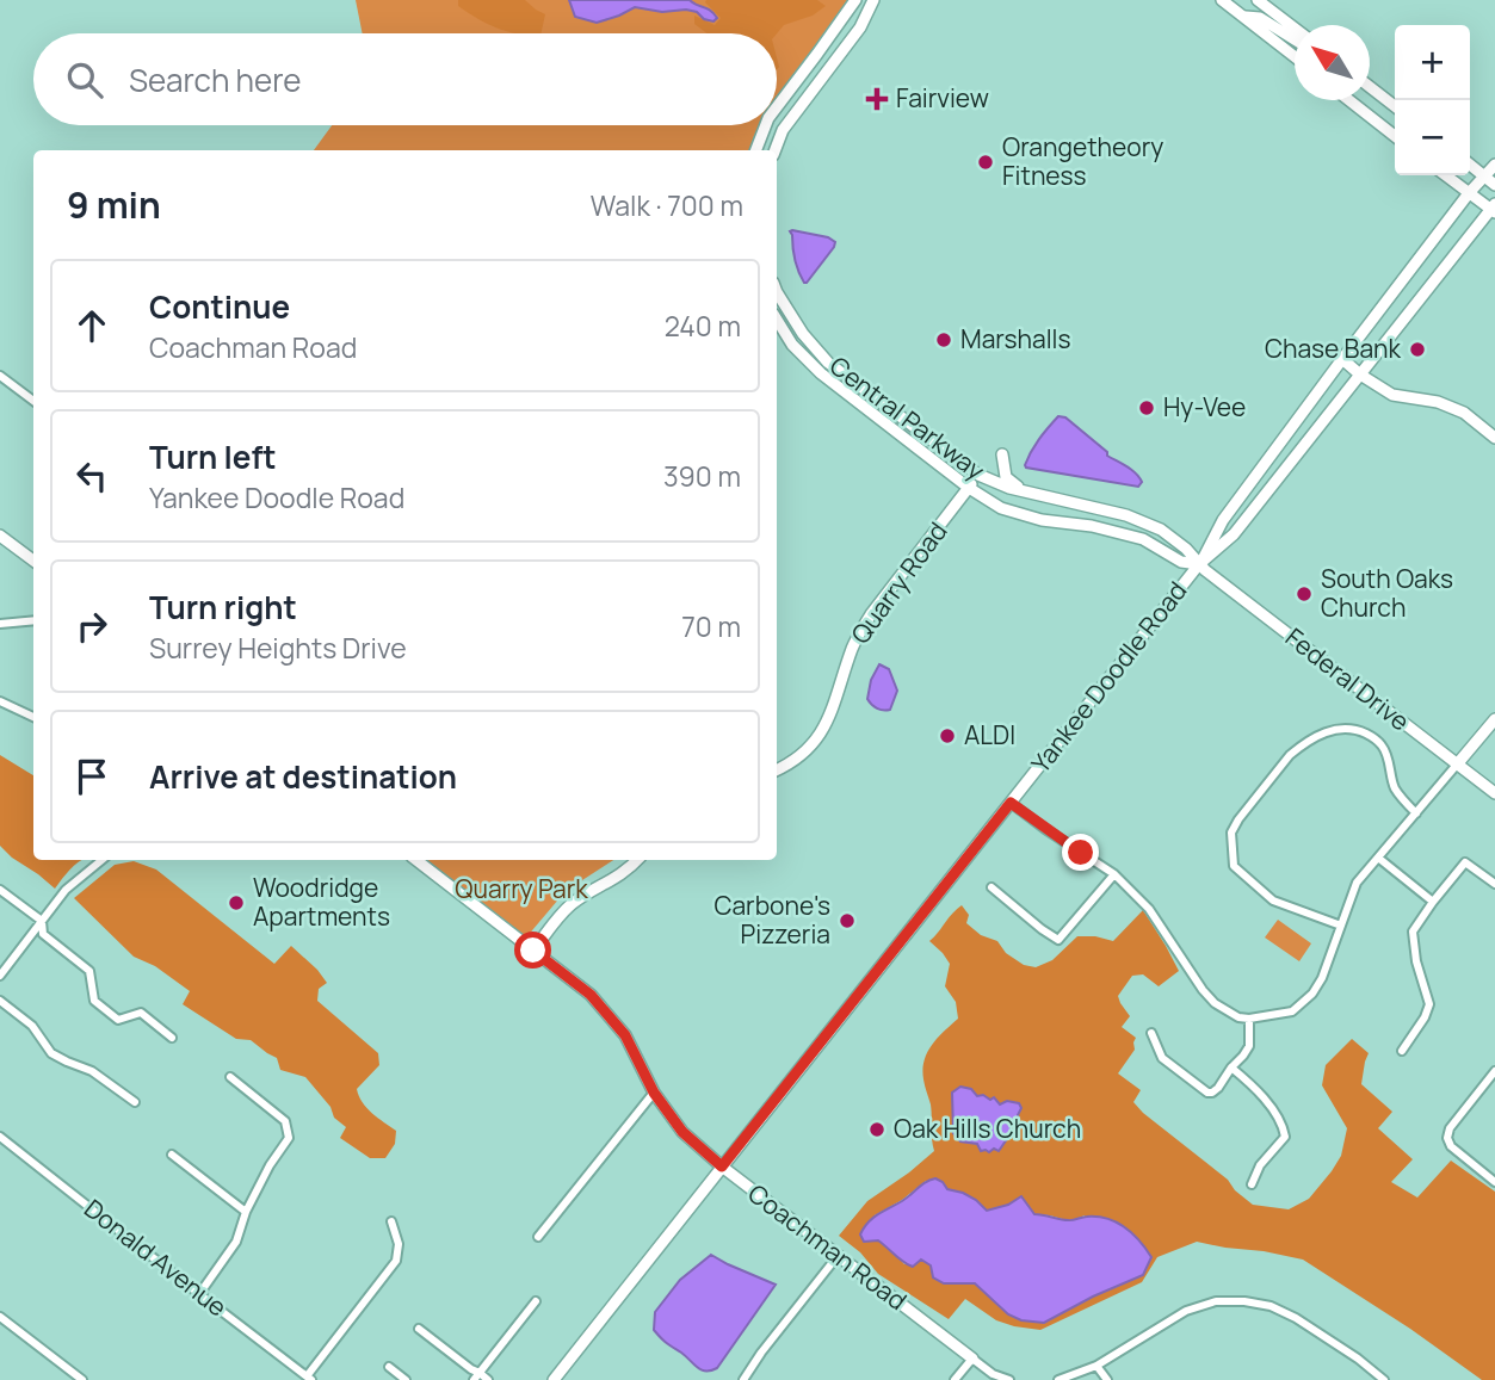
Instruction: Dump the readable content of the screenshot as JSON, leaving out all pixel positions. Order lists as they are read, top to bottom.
{
  "streets": {
    "street": [
      "Central Parkway",
      "Quarry Road",
      "Yankee Doodle Road",
      "Federal Drive",
      "Coachman Road",
      "Donald Avenue"
    ]
  },
  "crossings": [
    ["Central Parkway", "Quarry Road"],
    ["Central Parkway", "Yankee Doodle Road"],
    ["Central Parkway", "Federal Drive"],
    ["Yankee Doodle Road", "Federal Drive"],
    ["Yankee Doodle Road", "Coachman Road"]
  ],
  "parks": ["Quarry Park"],
  "places": {
    "health": ["Fairview"],
    "other": [
      "Orangetheory Fitness",
      "Marshalls",
      "Chase Bank",
      "Hy-Vee",
      "South Oaks Church",
      "ALDI",
      "Woodridge Apartments",
      "Carbone's Pizzeria",
      "Oak Hills Church"
    ]
  },
  "north": "top left",
  "page": {
    "map_buttons": ["+", "−"],
    "search": "Search here",
    "heading": ["9 min", "Walk · 700 m"],
    "list": [
      ["Continue", "Coachman Road", "240 m"],
      ["Turn left", "Yankee Doodle Road", "390 m"],
      ["Turn right", "Surrey Heights Drive", "70 m"],
      "Arrive at destination"
    ]
  }
}
